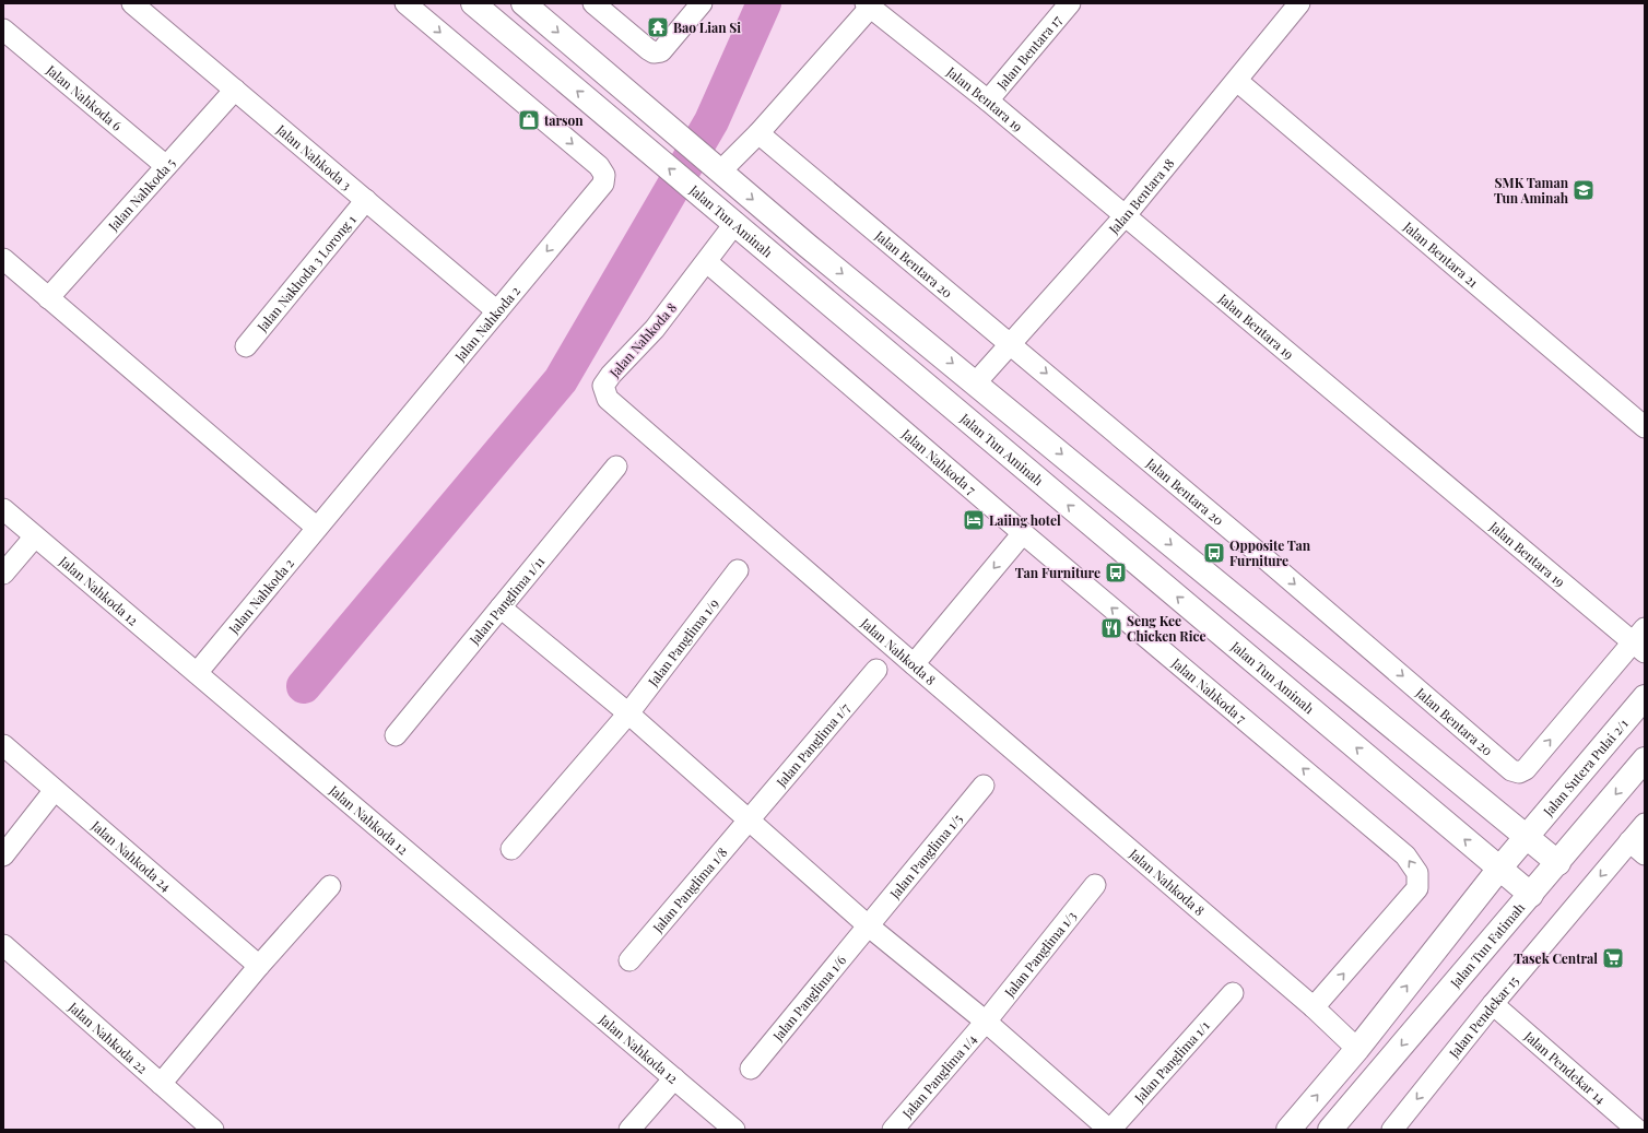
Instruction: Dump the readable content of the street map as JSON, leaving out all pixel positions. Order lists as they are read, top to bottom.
{
  "streets": {
    "main road": ["Jalan Tun Aminah", "Jalan Sutera Pulai 2/1", "Jalan Tun Fatimah"],
    "street": [
      "Jalan Bentara 17",
      "Jalan Nahkoda 6",
      "Jalan Bentara 19",
      "Jalan Nahkoda 3",
      "Jalan Nahkoda 5",
      "Jalan Bentara 18",
      "Jalan Bentara 21",
      "Jalan Bentara 20",
      "Jalan Nakhoda 3 Lorong 1",
      "Jalan Nahkoda 2",
      "Jalan Nahkoda 8",
      "Jalan Nahkoda 7",
      "Jalan Nahkoda 12",
      "Jalan Panglima 1/11",
      "Jalan Panglima 1/9",
      "Jalan Panglima 1/7",
      "Jalan Nahkoda 24",
      "Jalan Panglima 1/5",
      "Jalan Panglima 1/8",
      "Jalan Panglima 1/3",
      "Jalan Panglima 1/6",
      "Jalan Pendekar 15",
      "Jalan Nahkoda 22",
      "Jalan Panglima 1/1",
      "Jalan Pendekar 14",
      "Jalan Panglima 1/4"
    ]
  },
  "crossings": [
    ["Jalan Bentara 17", "Jalan Bentara 19"],
    ["Jalan Nahkoda 6", "Jalan Nahkoda 5"],
    ["Jalan Bentara 19", "Jalan Bentara 18"],
    ["Jalan Bentara 19", "Jalan Bentara 20"],
    ["Jalan Nahkoda 3", "Jalan Nahkoda 5"],
    ["Jalan Nahkoda 3", "Jalan Nakhoda 3 Lorong 1"],
    ["Jalan Nahkoda 3", "Jalan Nahkoda 2"],
    ["Jalan Bentara 18", "Jalan Bentara 21"],
    ["Jalan Bentara 18", "Jalan Bentara 20"],
    ["Jalan Tun Aminah", "Jalan Nahkoda 8"],
    ["Jalan Tun Aminah", "Jalan Tun Fatimah"],
    ["Jalan Nahkoda 2", "Jalan Nahkoda 12"],
    ["Jalan Nahkoda 8", "Jalan Nahkoda 7"],
    ["Jalan Panglima 1/7", "Jalan Panglima 1/8"],
    ["Jalan Panglima 1/5", "Jalan Panglima 1/6"],
    ["Jalan Panglima 1/3", "Jalan Panglima 1/4"],
    ["Jalan Pendekar 15", "Jalan Pendekar 14"]
  ],
  "one_way": ["Jalan Bentara 20", "Jalan Nahkoda 7", "Jalan Pendekar 15"],
  "places": {
    "temple": ["Bao Lian Si"],
    "shop": ["tarson"],
    "school or university": ["SMK Taman Tun Aminah"],
    "hotel": ["Laiing hotel"],
    "bus stop": ["Opposite Tan Furniture", "Tan Furniture"],
    "restaurant": ["Seng Kee Chicken Rice"],
    "supermarket": ["Tasek Central"]
  }
}
